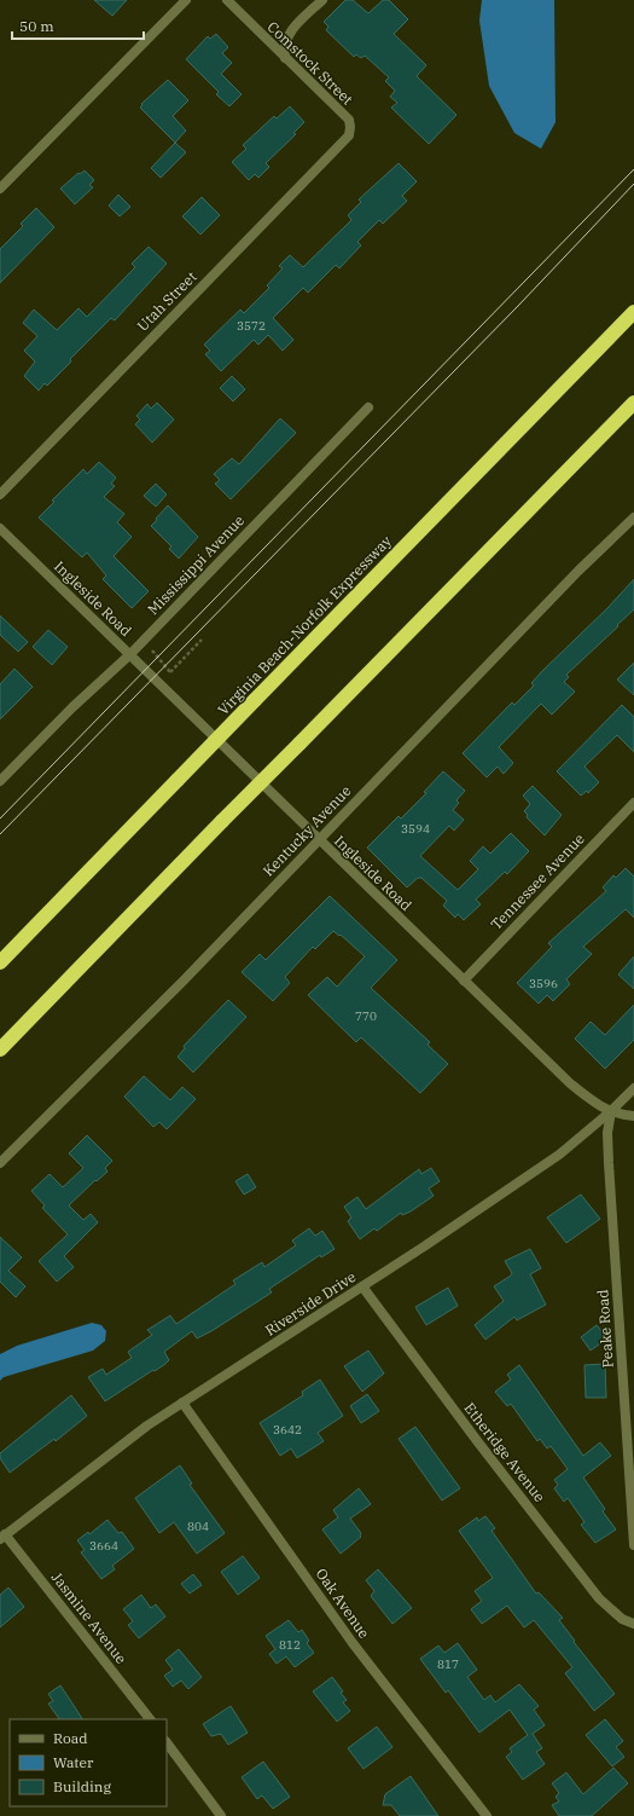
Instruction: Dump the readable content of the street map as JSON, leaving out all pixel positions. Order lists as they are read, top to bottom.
{
  "streets": {
    "highway": ["Virginia Beach-Norfolk Expressway"],
    "street": [
      "Comstock Street",
      "Utah Street",
      "Mississippi Avenue",
      "Ingleside Road",
      "Kentucky Avenue",
      "Tennessee Avenue",
      "Riverside Drive",
      "Peake Road",
      "Etheridge Avenue",
      "Oak Avenue",
      "Jasmine Avenue"
    ]
  },
  "crossings": [
    ["Comstock Street", "Utah Street"],
    ["Mississippi Avenue", "Ingleside Road"],
    ["Ingleside Road", "Kentucky Avenue"],
    ["Ingleside Road", "Tennessee Avenue"],
    ["Ingleside Road", "Riverside Drive"],
    ["Ingleside Road", "Peake Road"],
    ["Riverside Drive", "Peake Road"],
    ["Riverside Drive", "Etheridge Avenue"],
    ["Riverside Drive", "Oak Avenue"],
    ["Riverside Drive", "Jasmine Avenue"]
  ],
  "house_numbers": [
    "3572",
    "3594",
    "3596",
    "770",
    "3642",
    "804",
    "3664",
    "812",
    "817"
  ],
  "legend": ["Road", "Water", "Building"],
  "scale_bar": "50 m"
}
